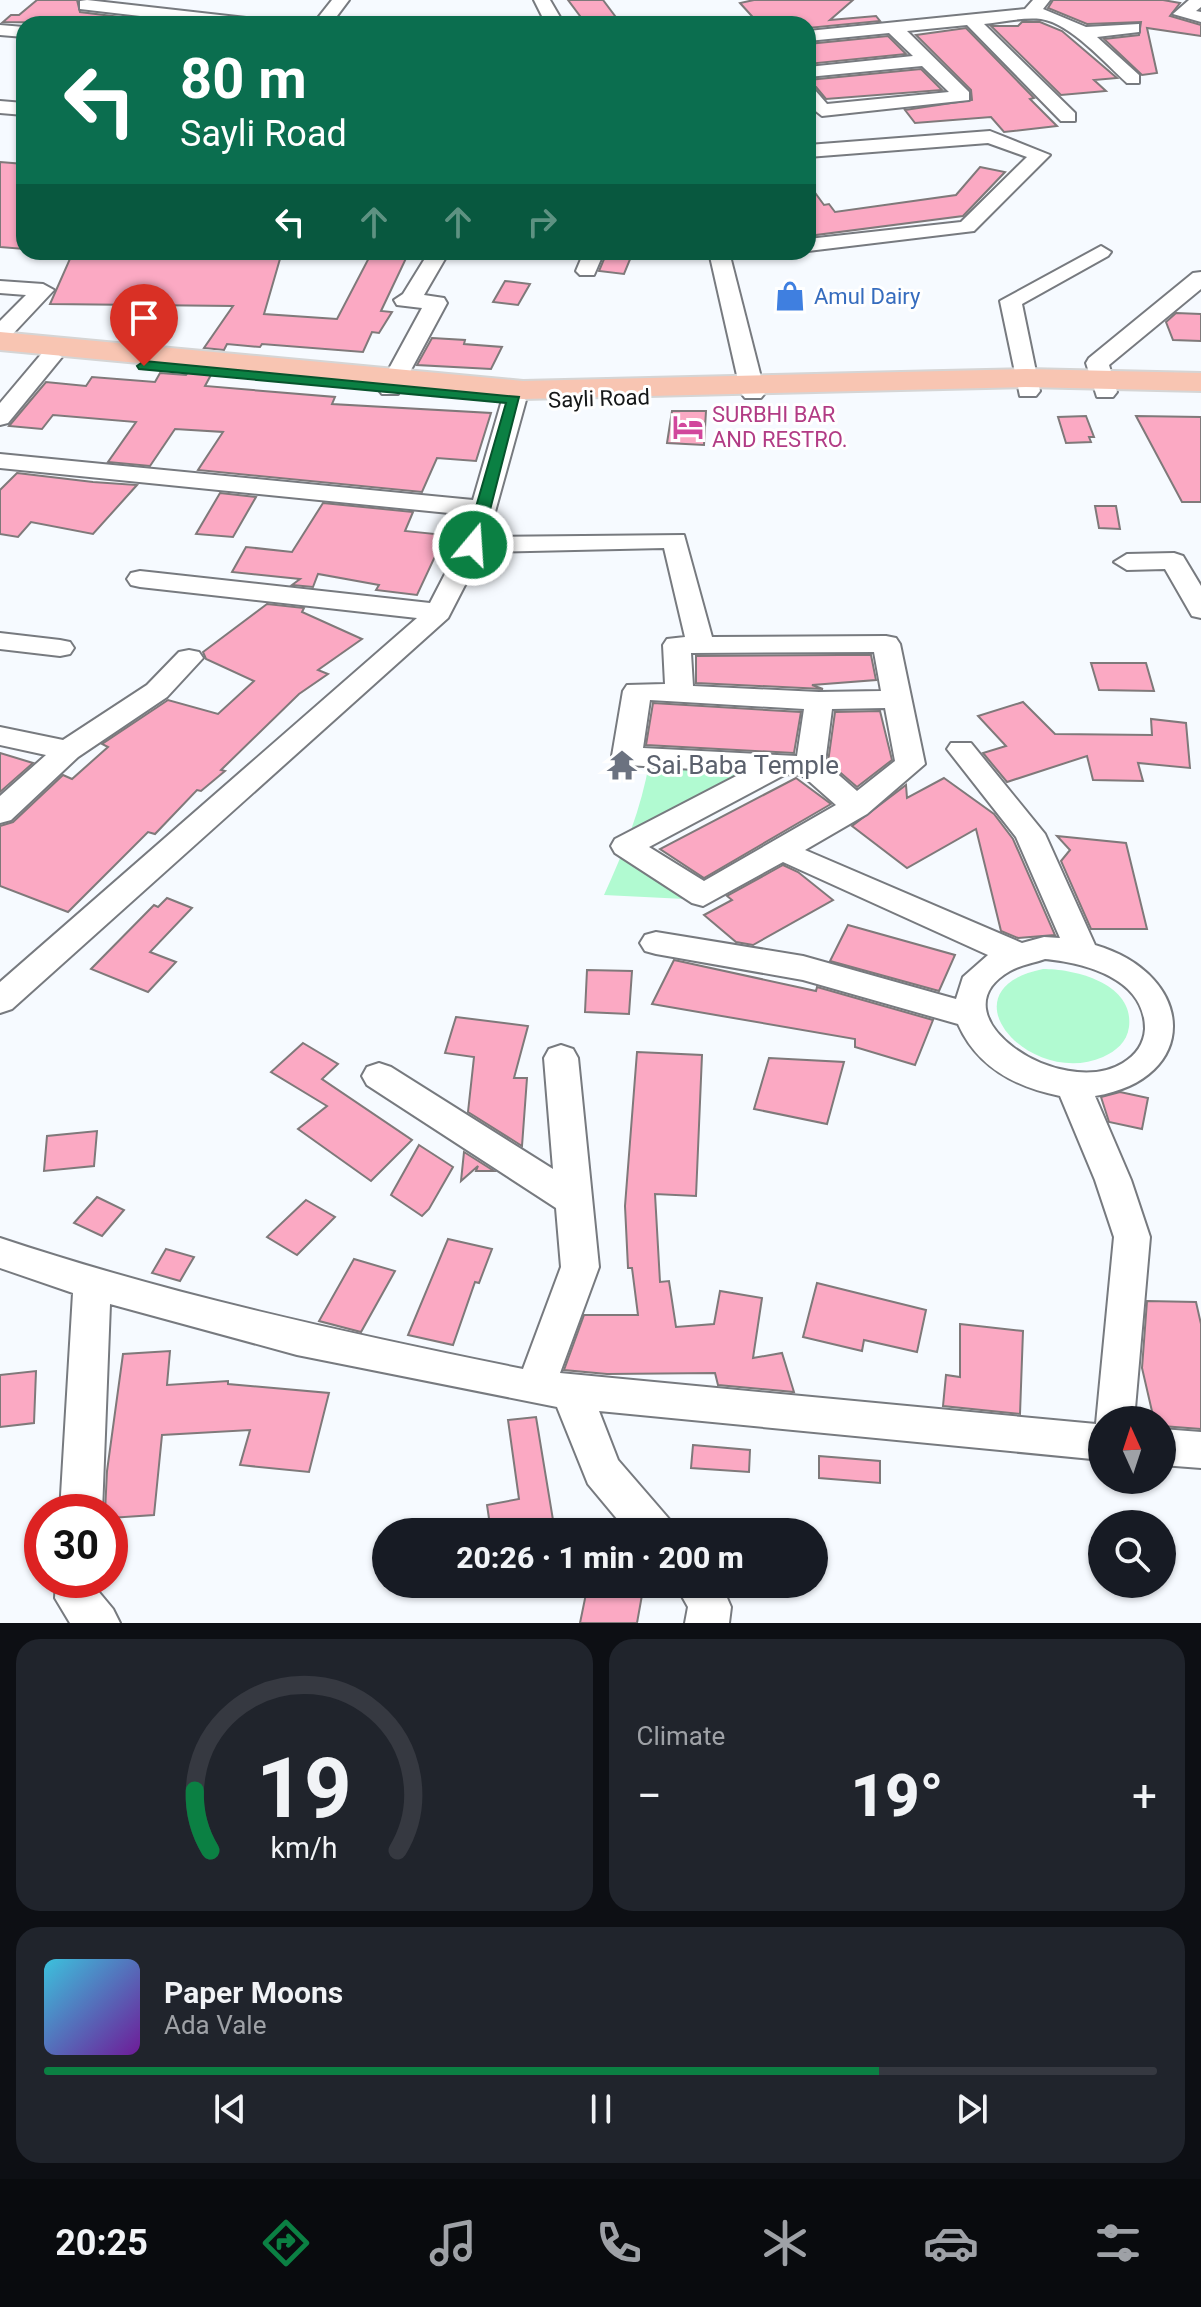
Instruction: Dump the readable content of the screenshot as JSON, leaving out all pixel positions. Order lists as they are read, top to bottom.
{
  "streets": {
    "main road": ["Sayli Road"]
  },
  "places": {
    "shop": ["Amul Dairy"],
    "hotel": ["SURBHI BAR AND RESTRO."],
    "temple": ["Sai Baba Temple"]
  },
  "north": "top",
  "page": {
    "turn": ["80 m", "Sayli Road"],
    "limit": "30",
    "trip": "20:26 · 1 min · 200 m",
    "tile": "Climate",
    "heat": ["−", "19°", "+"],
    "song": ["Paper Moons", "Ada Vale"],
    "tabs": "20:25",
    "gauge": ["19", "km/h"]
  }
}
